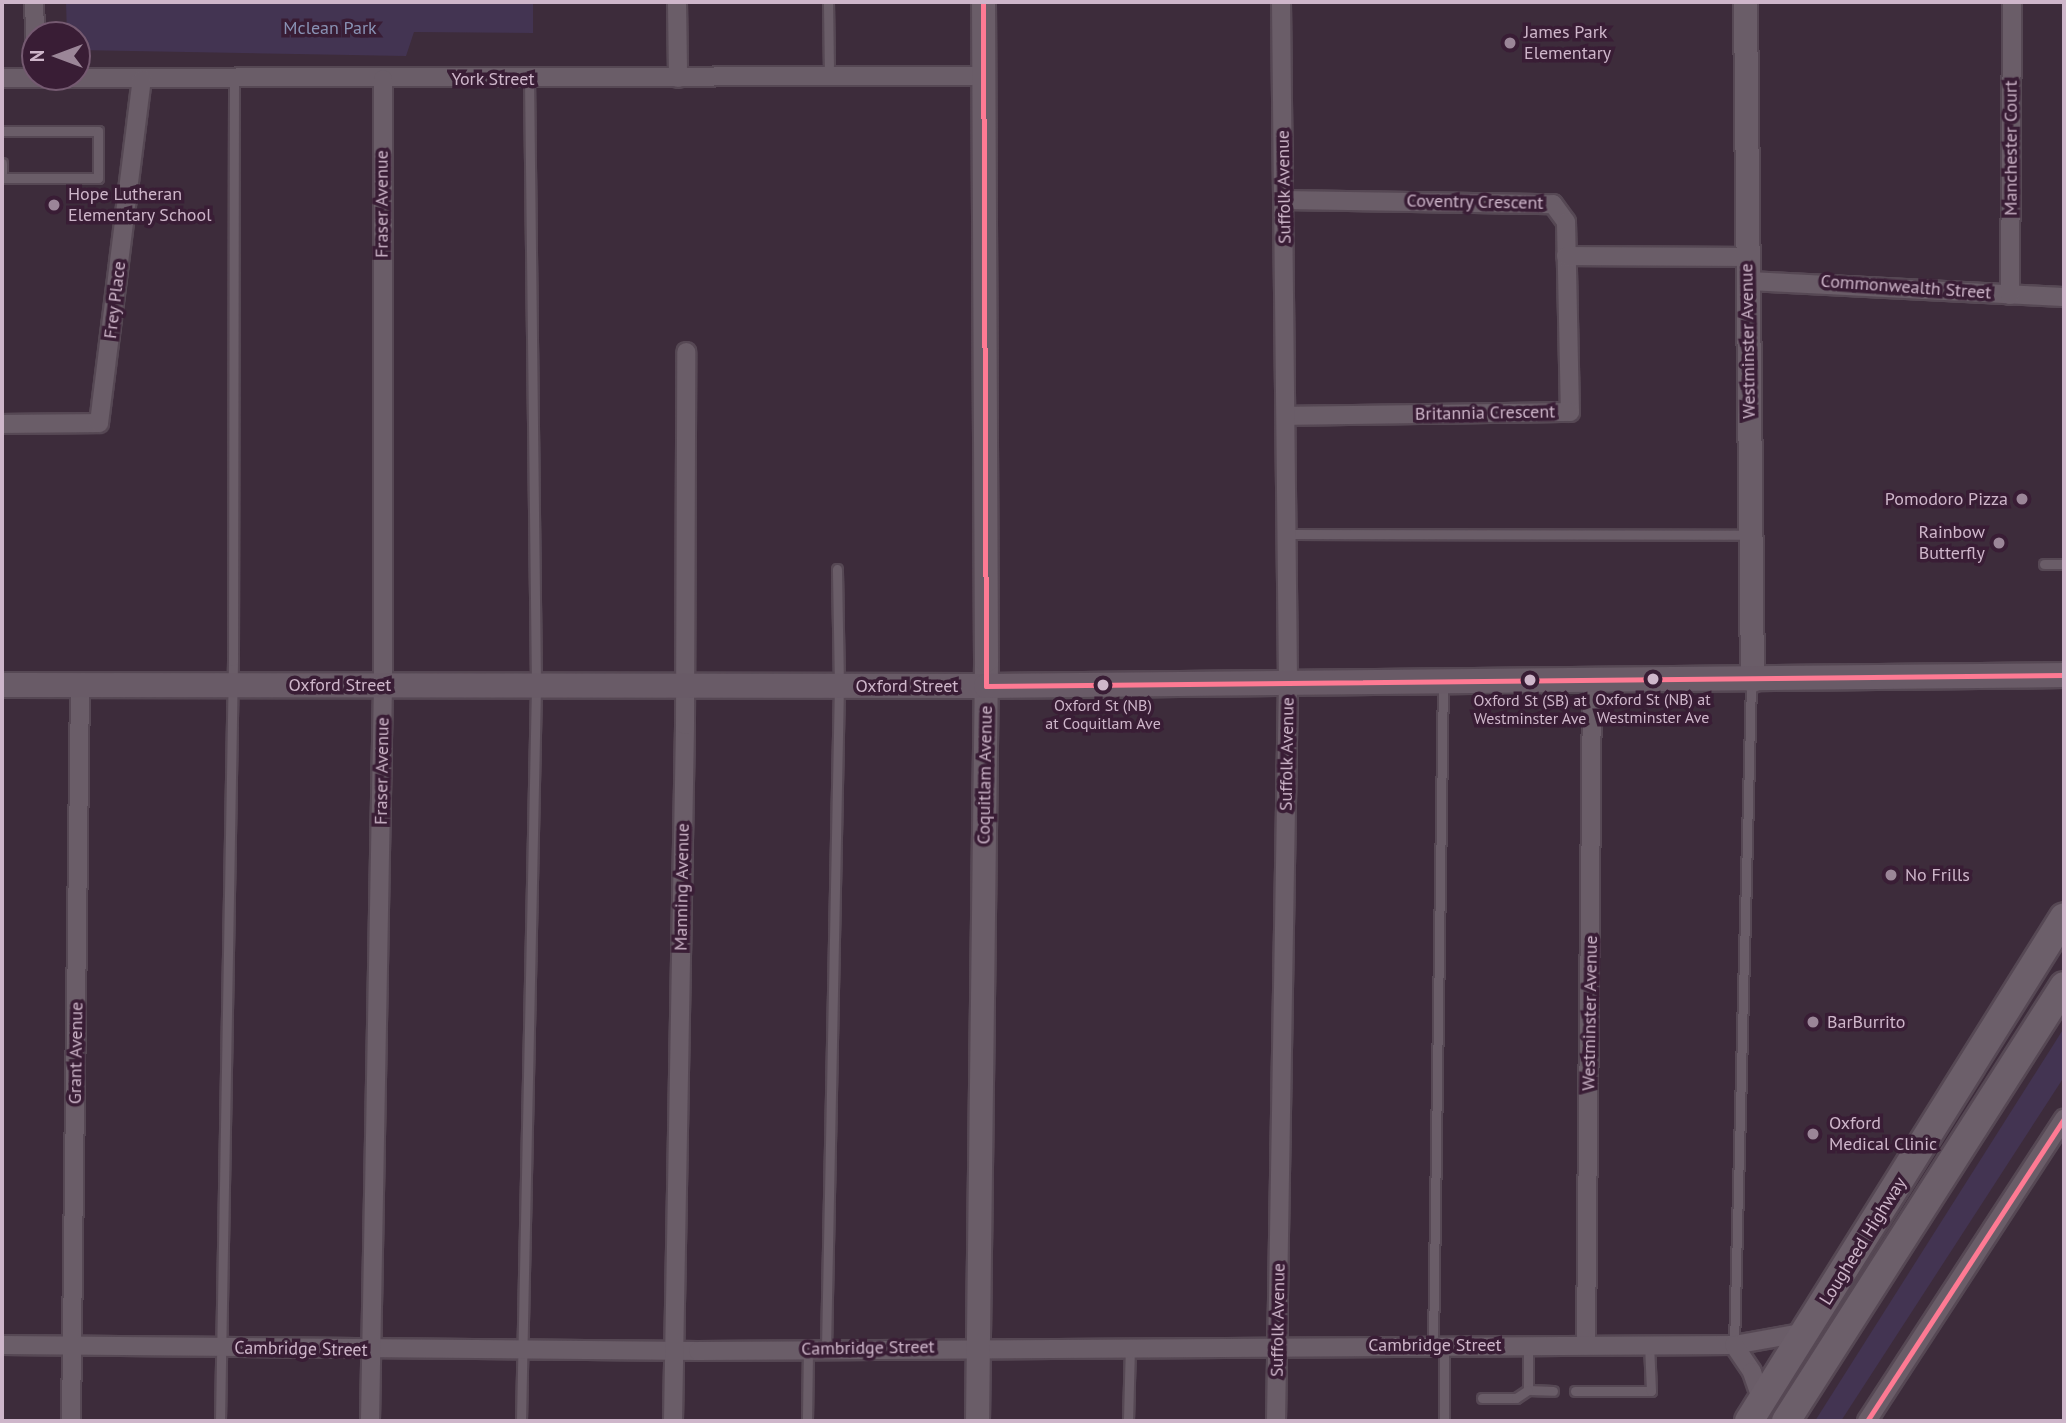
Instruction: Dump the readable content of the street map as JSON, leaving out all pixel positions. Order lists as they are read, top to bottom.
{
  "streets": {
    "main road": ["Oxford Street", "Lougheed Highway"],
    "street": [
      "York Street",
      "Manchester Court",
      "Suffolk Avenue",
      "Coventry Crescent",
      "Fraser Avenue",
      "Commonwealth Street",
      "Frey Place",
      "Westminster Avenue",
      "Britannia Crescent",
      "Coquitlam Avenue",
      "Manning Avenue",
      "Grant Avenue",
      "Cambridge Street"
    ]
  },
  "crossings": [
    ["York Street", "Fraser Avenue"],
    ["York Street", "Frey Place"],
    ["York Street", "Coquitlam Avenue"],
    ["Manchester Court", "Commonwealth Street"],
    ["Suffolk Avenue", "Coventry Crescent"],
    ["Suffolk Avenue", "Britannia Crescent"],
    ["Suffolk Avenue", "Oxford Street"],
    ["Suffolk Avenue", "Cambridge Street"],
    ["Coventry Crescent", "Britannia Crescent"],
    ["Fraser Avenue", "Oxford Street"],
    ["Fraser Avenue", "Cambridge Street"],
    ["Commonwealth Street", "Westminster Avenue"],
    ["Westminster Avenue", "Oxford Street"],
    ["Westminster Avenue", "Cambridge Street"],
    ["Oxford Street", "Coquitlam Avenue"],
    ["Oxford Street", "Manning Avenue"],
    ["Oxford Street", "Grant Avenue"],
    ["Coquitlam Avenue", "Cambridge Street"],
    ["Manning Avenue", "Cambridge Street"],
    ["Grant Avenue", "Cambridge Street"],
    ["Lougheed Highway", "Cambridge Street"]
  ],
  "parks": ["Mclean Park"],
  "places": [
    "James Park Elementary",
    "Hope Lutheran Elementary School",
    "Pomodoro Pizza",
    "Rainbow Butterfly",
    "Oxford St (NB) at Westminster Ave",
    "Oxford St (SB) at Westminster Ave",
    "Oxford St (NB) at Coquitlam Ave",
    "No Frills",
    "BarBurrito",
    "Oxford Medical Clinic"
  ],
  "north": "left"
}
